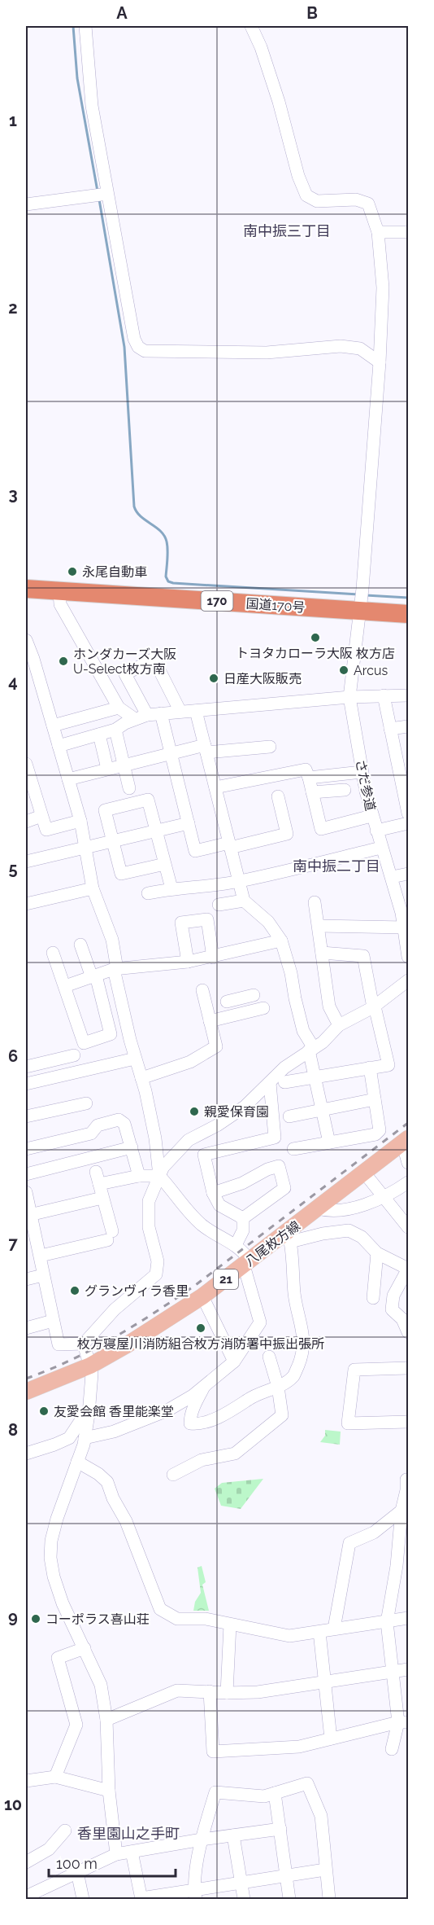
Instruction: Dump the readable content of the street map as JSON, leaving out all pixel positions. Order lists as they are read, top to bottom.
{
  "streets": {
    "highway": ["170", "国道170号"],
    "main road": ["八尾枚方線", "21"],
    "street": ["さだ参道"]
  },
  "crossings": [
    ["国道170号", "さだ参道"]
  ],
  "districts": ["南中振三丁目", "南中振二丁目", "香里園山之手町"],
  "places": [
    "永尾自動車",
    "トヨタカローラ大阪 枚方店",
    "ホンダカーズ大阪 U-Select枚方南",
    "Arcus",
    "日産大阪販売",
    "親愛保育園",
    "グランヴィラ香里",
    "枚方寝屋川消防組合枚方消防署中振出張所",
    "友愛会館 香里能楽堂",
    "コーポラス喜山荘"
  ],
  "scale_bar": "100 m",
  "grid": {
    "columns": ["A", "B"],
    "rows": [
      "1",
      "2",
      "3",
      "4",
      "5",
      "6",
      "7",
      "8",
      "9",
      "10"
    ]
  }
}
